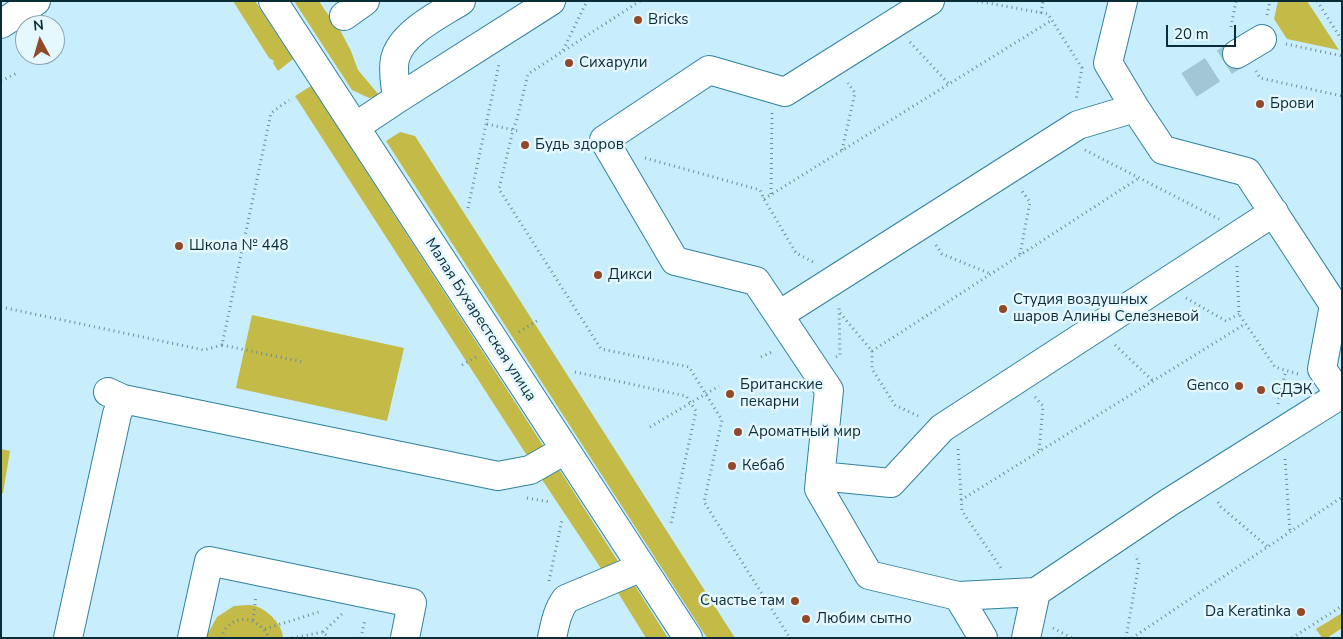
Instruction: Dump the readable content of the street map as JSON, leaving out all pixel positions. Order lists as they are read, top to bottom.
{
  "streets": {
    "street": ["Малая Бухарестская улица"]
  },
  "places": [
    "Bricks",
    "Сихарули",
    "Брови",
    "Будь здоров",
    "Школа № 448",
    "Дикси",
    "Студия воздушных шаров Алины Селезневой",
    "Genco",
    "СДЭК",
    "Британские пекарни",
    "Ароматный мир",
    "Кебаб",
    "Счастье там",
    "Da Keratinka",
    "Любим сытно"
  ],
  "scale_bar": "20 m",
  "north": "top"
}
